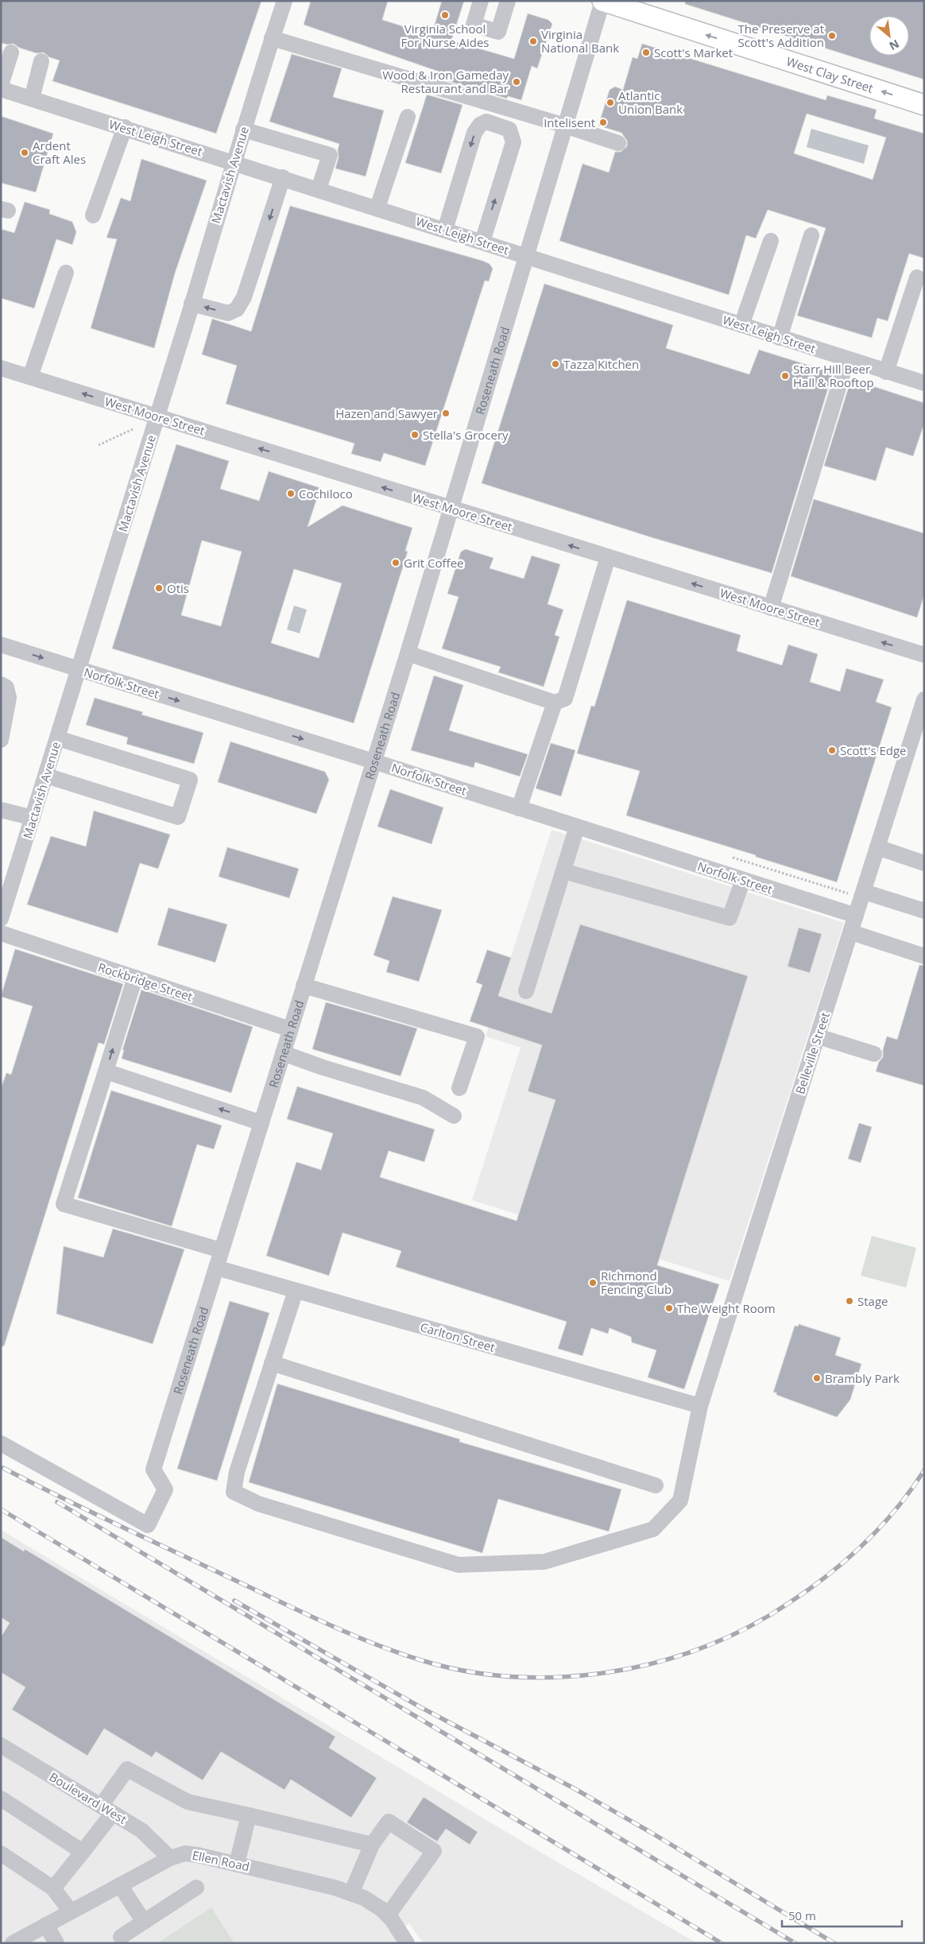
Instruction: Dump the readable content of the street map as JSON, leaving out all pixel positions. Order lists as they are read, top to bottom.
{
  "streets": {
    "main road": ["West Clay Street"],
    "street": [
      "West Leigh Street",
      "Mactavish Avenue",
      "Roseneath Road",
      "West Moore Street",
      "Norfolk Street",
      "Rockbridge Street",
      "Belleville Street",
      "Carlton Street",
      "Boulevard West",
      "Ellen Road"
    ]
  },
  "crossings": [
    ["West Clay Street", "Roseneath Road"],
    ["West Leigh Street", "Mactavish Avenue"],
    ["West Leigh Street", "Roseneath Road"],
    ["Mactavish Avenue", "West Moore Street"],
    ["Mactavish Avenue", "Norfolk Street"],
    ["Roseneath Road", "West Moore Street"],
    ["Roseneath Road", "Norfolk Street"],
    ["Roseneath Road", "Rockbridge Street"],
    ["Roseneath Road", "Carlton Street"],
    ["Norfolk Street", "Belleville Street"],
    ["Belleville Street", "Carlton Street"],
    ["Boulevard West", "Ellen Road"]
  ],
  "one_way": ["West Clay Street", "West Moore Street", "Norfolk Street"],
  "places": [
    "Virginia School For Nurse Aides",
    "The Preserve at Scott's Addition",
    "Virginia National Bank",
    "Scott's Market",
    "Wood & Iron Gameday Restaurant and Bar",
    "Atlantic Union Bank",
    "Intelisent",
    "Ardent Craft Ales",
    "Tazza Kitchen",
    "Starr Hill Beer Hall & Rooftop",
    "Hazen and Sawyer",
    "Stella's Grocery",
    "Cochiloco",
    "Grit Coffee",
    "Otis",
    "Scott's Edge",
    "Richmond Fencing Club",
    "Stage",
    "The Weight Room",
    "Brambly Park"
  ],
  "scale_bar": "50 m",
  "north": "bottom right"
}
